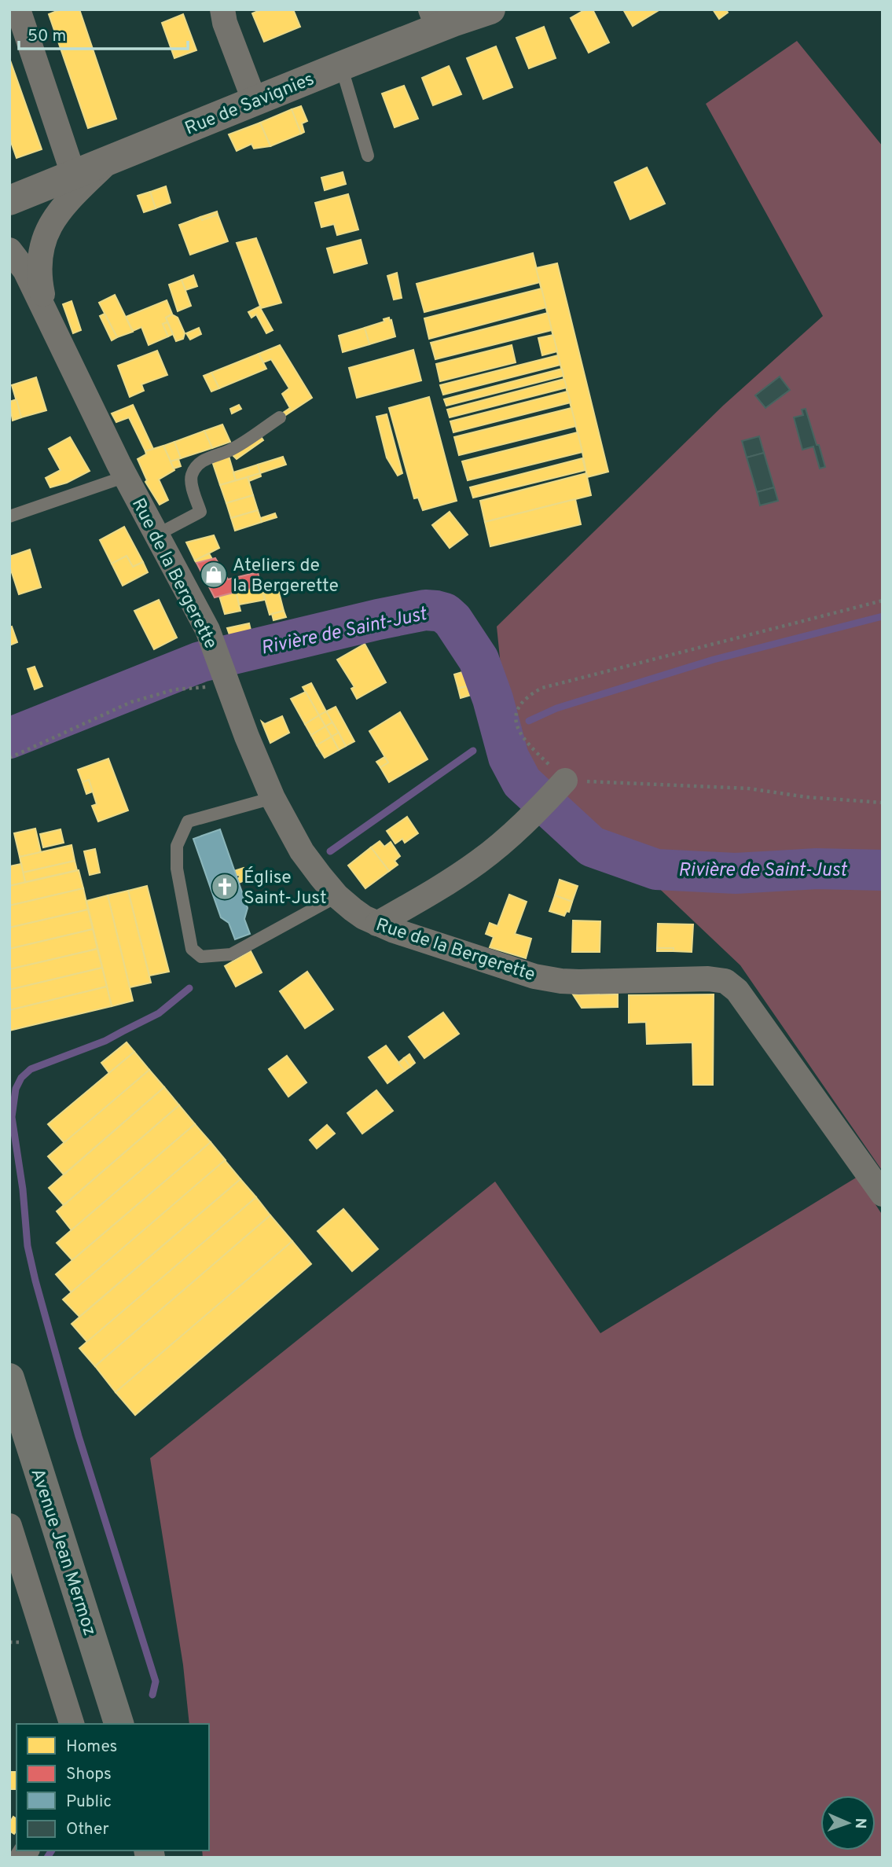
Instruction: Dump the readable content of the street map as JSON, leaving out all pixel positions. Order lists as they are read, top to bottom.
{
  "streets": {
    "main road": ["Avenue Jean Mermoz"],
    "street": ["Rue de Savignies", "Rue de la Bergerette"]
  },
  "crossings": [
    ["Rue de Savignies", "Rue de la Bergerette"]
  ],
  "water": ["Rivière de Saint-Just"],
  "places": {
    "shop": ["Ateliers de la Bergerette"],
    "church": ["Église Saint-Just"]
  },
  "legend": [
    "Homes",
    "Shops",
    "Public",
    "Other"
  ],
  "scale_bar": "50 m",
  "north": "right"
}
